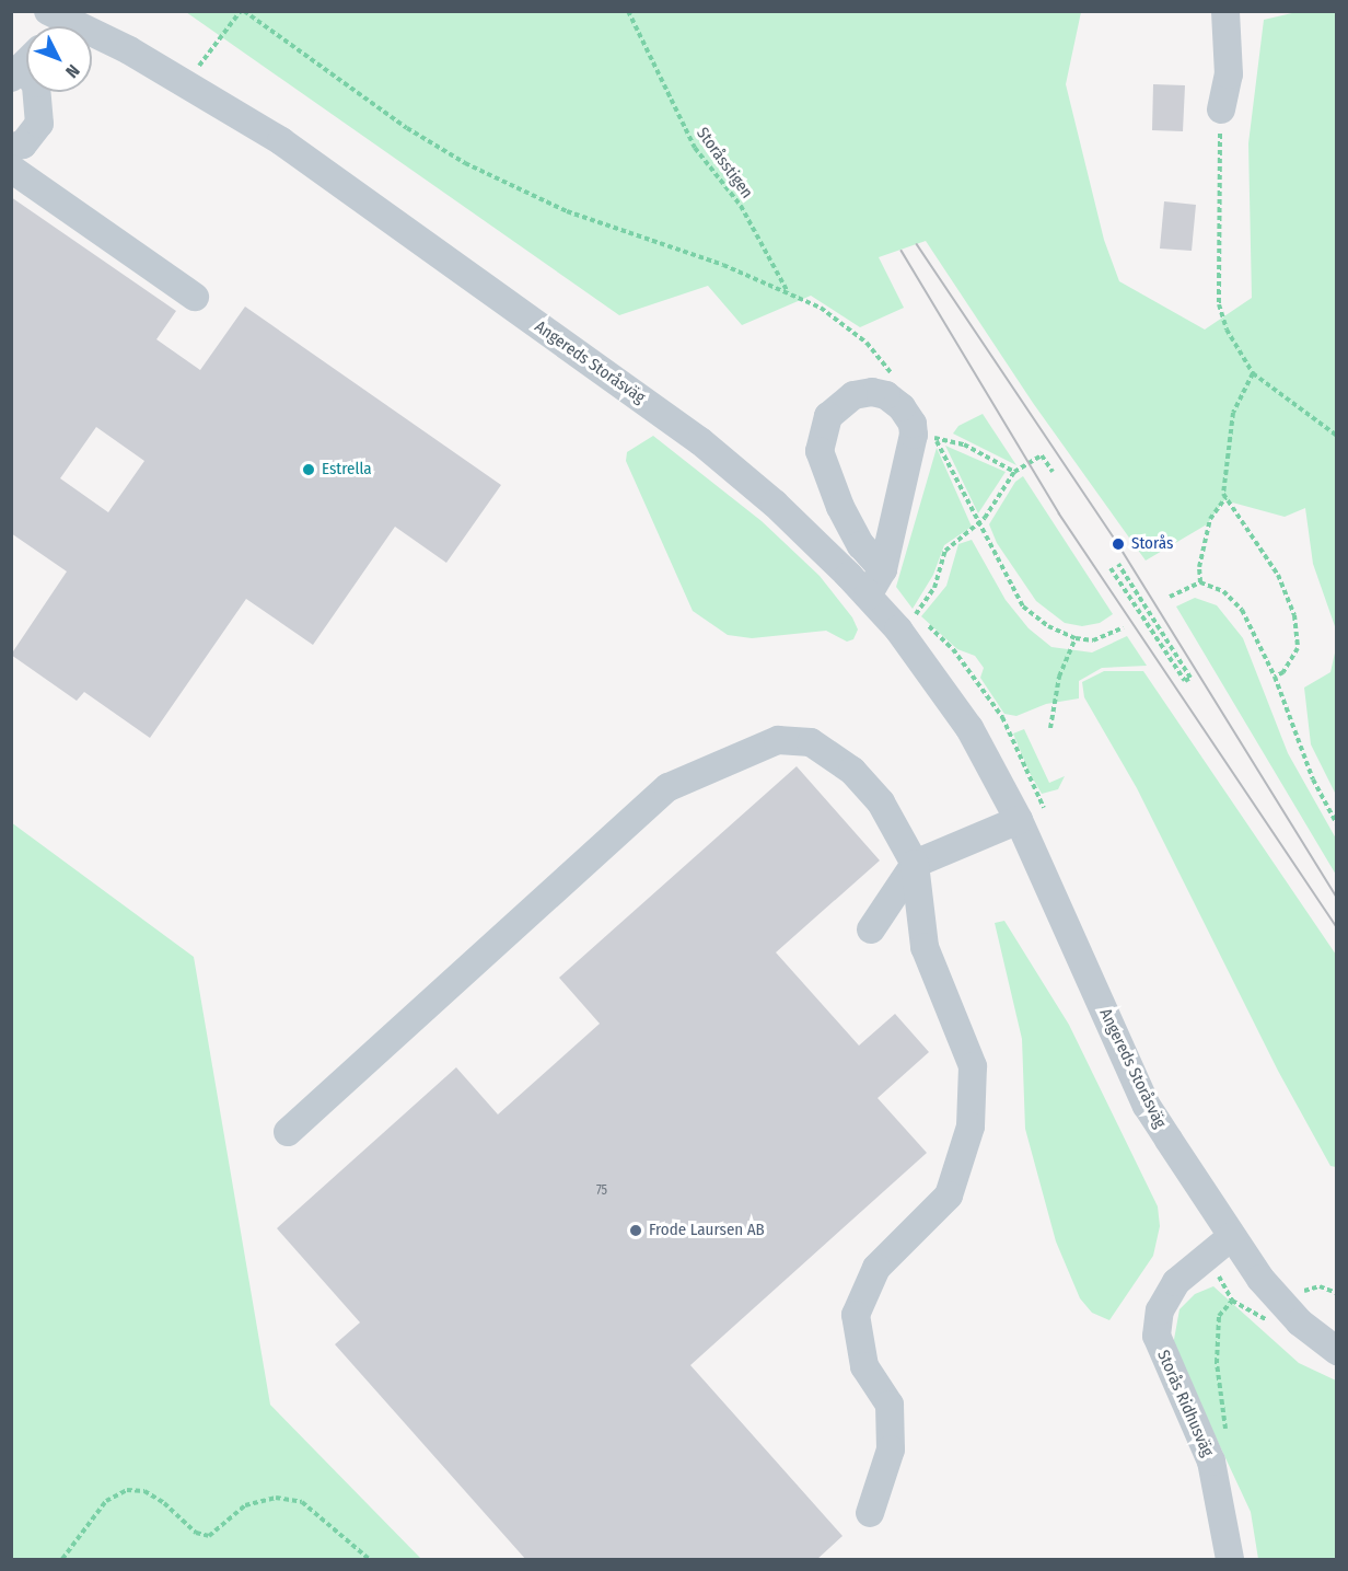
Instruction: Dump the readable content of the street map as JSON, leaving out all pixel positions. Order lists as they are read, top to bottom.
{
  "streets": {
    "street": ["Angereds Storåsväg", "Storås Ridhusväg"],
    "path": ["Storåsstigen"]
  },
  "crossings": [
    ["Angereds Storåsväg", "Storås Ridhusväg"]
  ],
  "places": ["Estrella", "Storås", "Frode Laursen AB"],
  "house_numbers": ["75"],
  "north": "bottom right"
}
